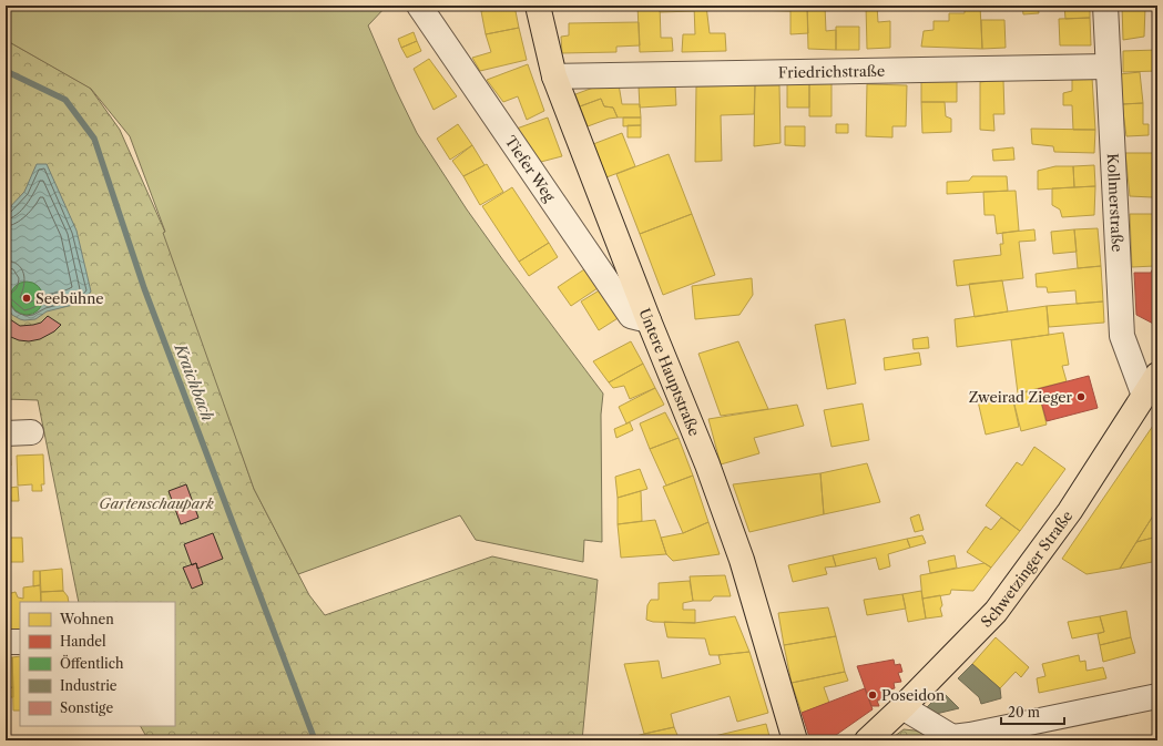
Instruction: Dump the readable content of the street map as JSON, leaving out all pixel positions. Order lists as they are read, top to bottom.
{
  "streets": {
    "main road": ["Untere Hauptstraße", "Schwetzinger Straße"],
    "street": ["Friedrichstraße", "Tiefer Weg", "Kollmerstraße"]
  },
  "crossings": [
    ["Friedrichstraße", "Kollmerstraße"],
    ["Friedrichstraße", "Untere Hauptstraße"],
    ["Tiefer Weg", "Untere Hauptstraße"],
    ["Kollmerstraße", "Schwetzinger Straße"]
  ],
  "water": ["Kraichbach"],
  "parks": ["Gartenschaupark"],
  "places": ["Seebühne", "Zweirad Zieger", "Poseidon"],
  "legend": [
    "Wohnen",
    "Handel",
    "Öffentlich",
    "Industrie",
    "Sonstige"
  ],
  "scale_bar": "20 m"
}
